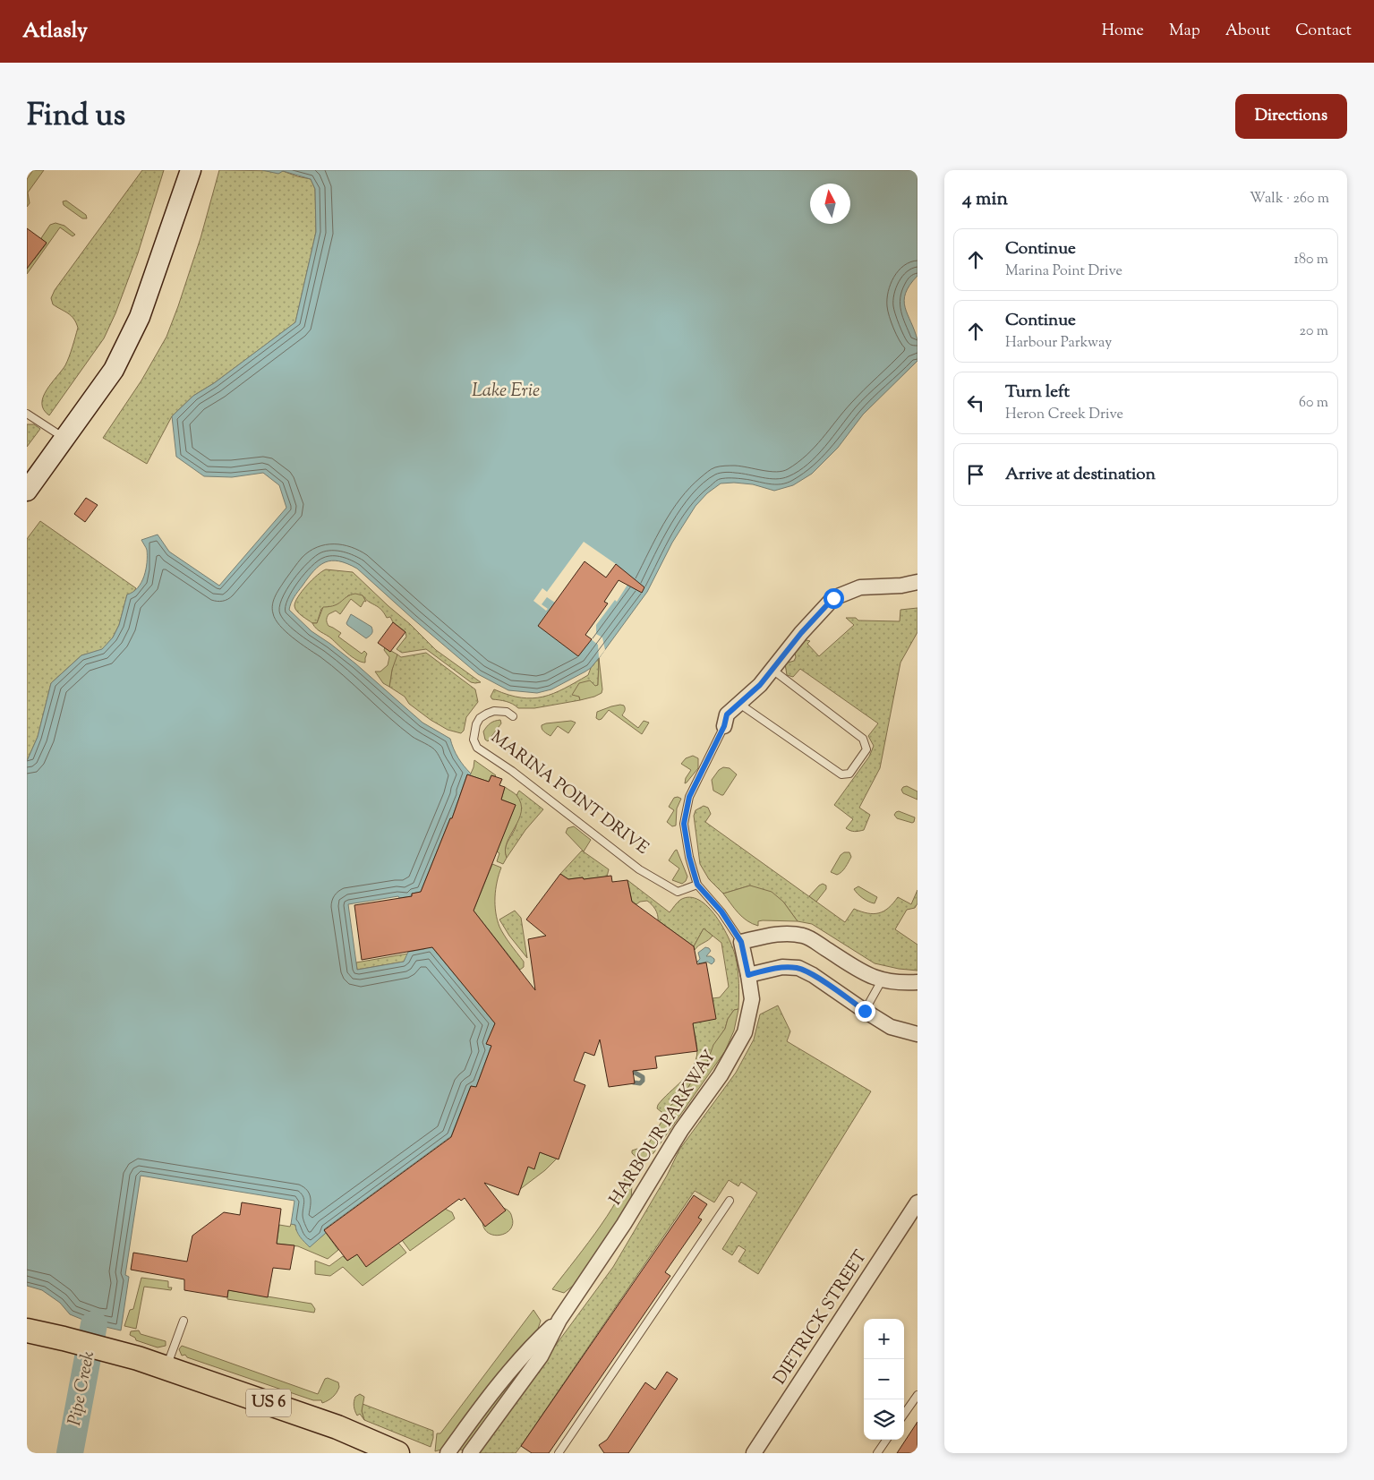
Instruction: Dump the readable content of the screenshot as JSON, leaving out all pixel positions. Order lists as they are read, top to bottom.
{
  "streets": {
    "main road": ["US 6"],
    "street": ["HARBOUR PARKWAY", "DIETRICK STREET"],
    "lane": ["MARINA POINT DRIVE"]
  },
  "water": ["Lake Erie", "Pipe Creek"],
  "north": "top",
  "page": {
    "header": "Atlasly",
    "nav": [
      "Home",
      "Map",
      "About",
      "Contact"
    ],
    "title": "Find us",
    "buttons": "Directions",
    "heading": ["4 min", "Walk · 260 m"],
    "list": [
      ["Continue", "Marina Point Drive", "180 m"],
      ["Continue", "Harbour Parkway", "20 m"],
      ["Turn left", "Heron Creek Drive", "60 m"],
      "Arrive at destination"
    ],
    "map_buttons": ["+", "−"]
  }
}
